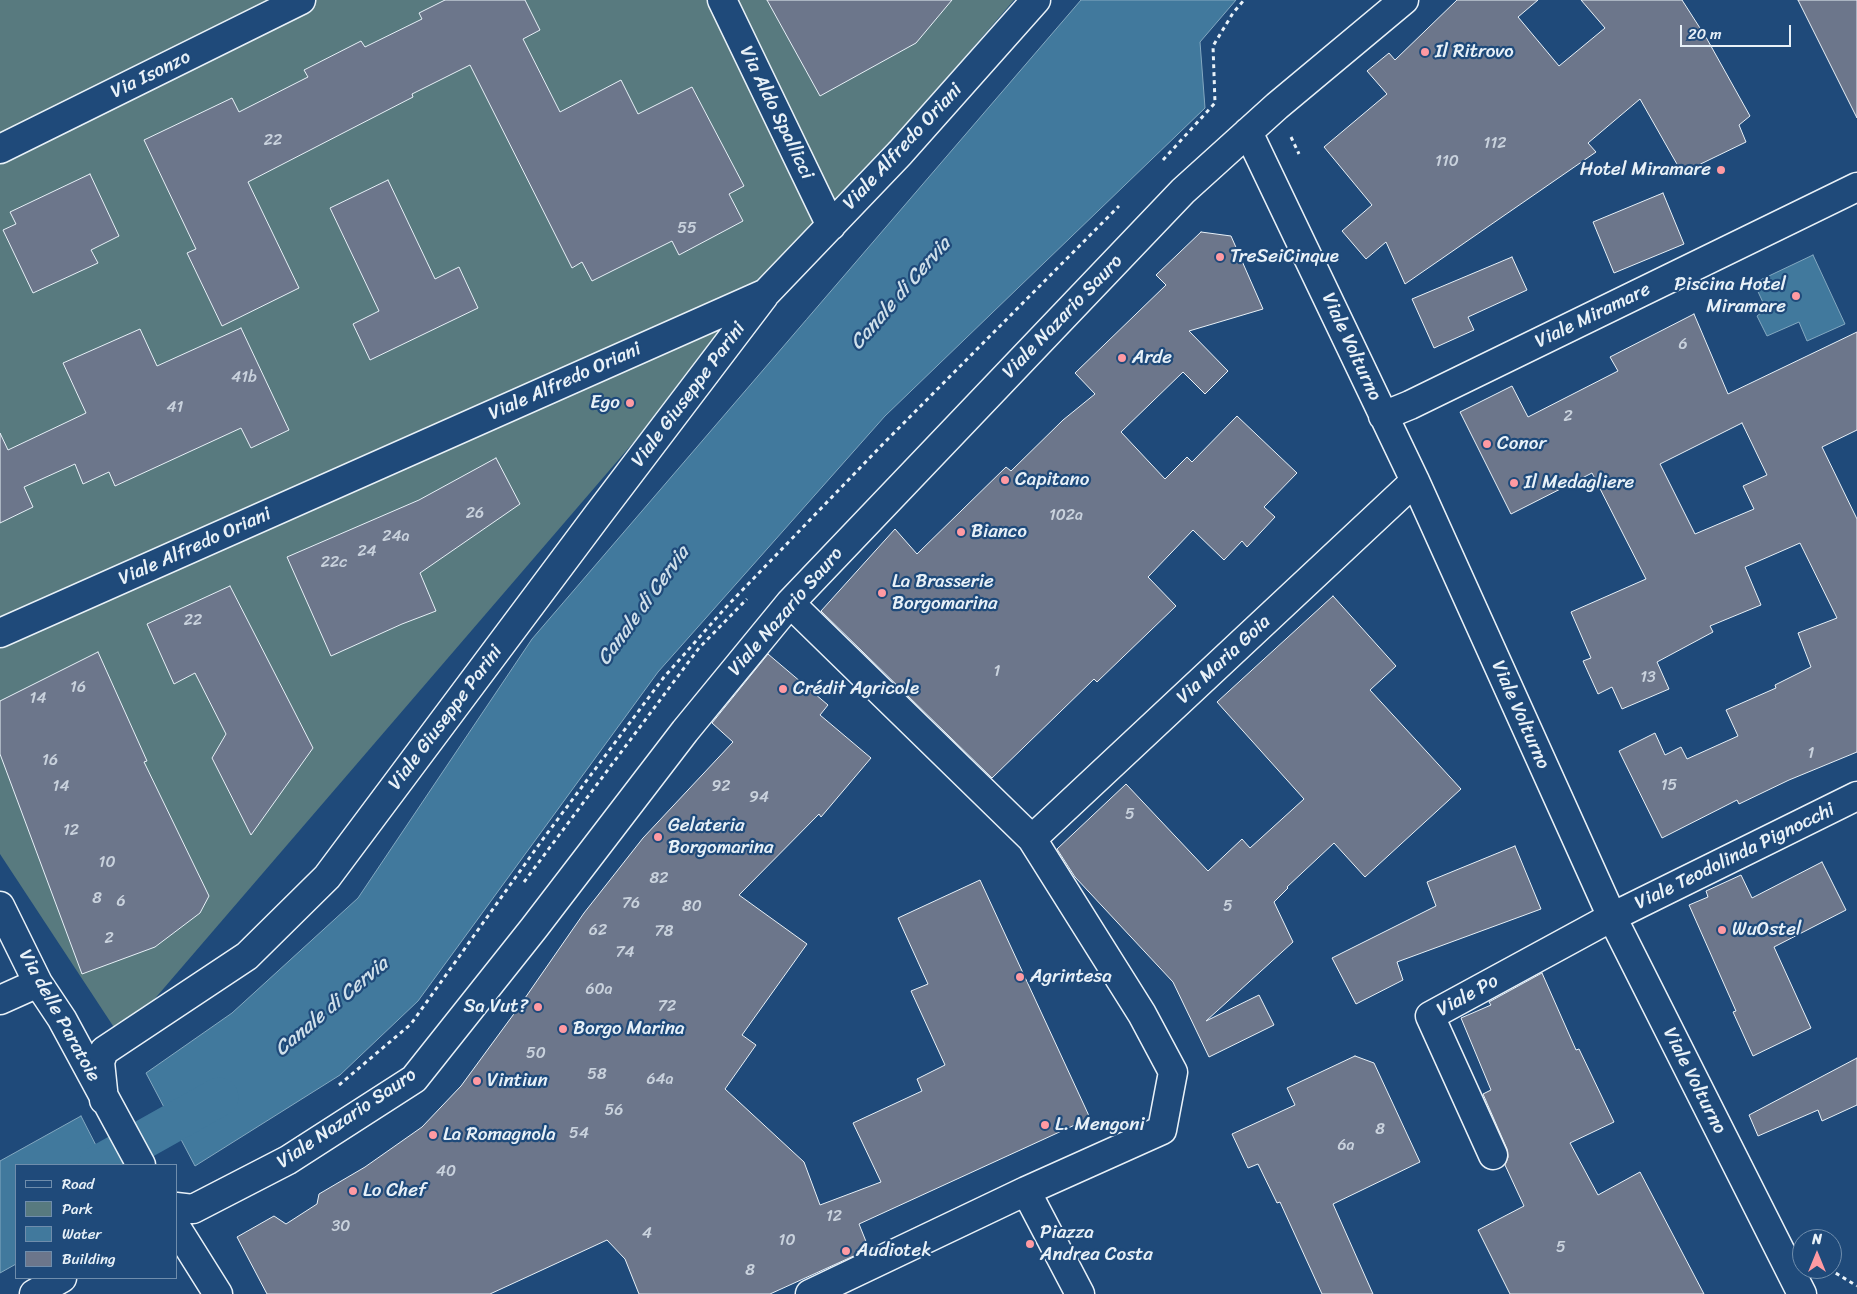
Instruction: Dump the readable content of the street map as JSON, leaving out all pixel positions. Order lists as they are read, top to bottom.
{
  "streets": {
    "street": [
      "Via Isonzo",
      "Via Aldo Spallicci",
      "Viale Alfredo Oriani",
      "Viale Miramare",
      "Viale Nazario Sauro",
      "Viale Volturno",
      "Viale Giuseppe Parini",
      "Via Maria Goia",
      "Viale Teodolinda Pignocchi",
      "Viale Po",
      "Via delle Paratoie"
    ]
  },
  "crossings": [
    ["Via Aldo Spallicci", "Viale Alfredo Oriani"],
    ["Viale Alfredo Oriani", "Viale Giuseppe Parini"],
    ["Viale Miramare", "Viale Volturno"],
    ["Viale Nazario Sauro", "Viale Volturno"],
    ["Viale Volturno", "Via Maria Goia"],
    ["Viale Volturno", "Viale Teodolinda Pignocchi"],
    ["Viale Volturno", "Viale Po"],
    ["Viale Giuseppe Parini", "Via delle Paratoie"],
    ["Viale Teodolinda Pignocchi", "Viale Po"]
  ],
  "water": ["Canale di Cervia"],
  "places": [
    "Il Ritrovo",
    "Hotel Miramare",
    "TreSeiCinque",
    "Piscina Hotel Miramare",
    "Arde",
    "Ego",
    "Conor",
    "Capitano",
    "Il Medagliere",
    "Bianco",
    "La Brasserie Borgomarina",
    "Crédit Agricole",
    "Gelateria Borgomarina",
    "WuOstel",
    "Agrintesa",
    "Sa Vut?",
    "Borgo Marina",
    "Vintiun",
    "L. Mengoni",
    "La Romagnola",
    "Lo Chef",
    "Piazza Andrea Costa",
    "Audiotek"
  ],
  "house_numbers": [
    "22",
    "112",
    "110",
    "55",
    "6",
    "41b",
    "41",
    "2",
    "26",
    "102a",
    "24a",
    "24",
    "22c",
    "22",
    "1",
    "13",
    "16",
    "14",
    "1",
    "16",
    "15",
    "14",
    "92",
    "94",
    "5",
    "12",
    "10",
    "82",
    "8",
    "6",
    "76",
    "80",
    "5",
    "62",
    "78",
    "2",
    "74",
    "60a",
    "72",
    "50",
    "58",
    "64a",
    "56",
    "8",
    "54",
    "6a",
    "40",
    "12",
    "30",
    "4",
    "10",
    "5",
    "8"
  ],
  "legend": [
    "Road",
    "Park",
    "Water",
    "Building"
  ],
  "scale_bar": "20 m",
  "north": "top"
}
